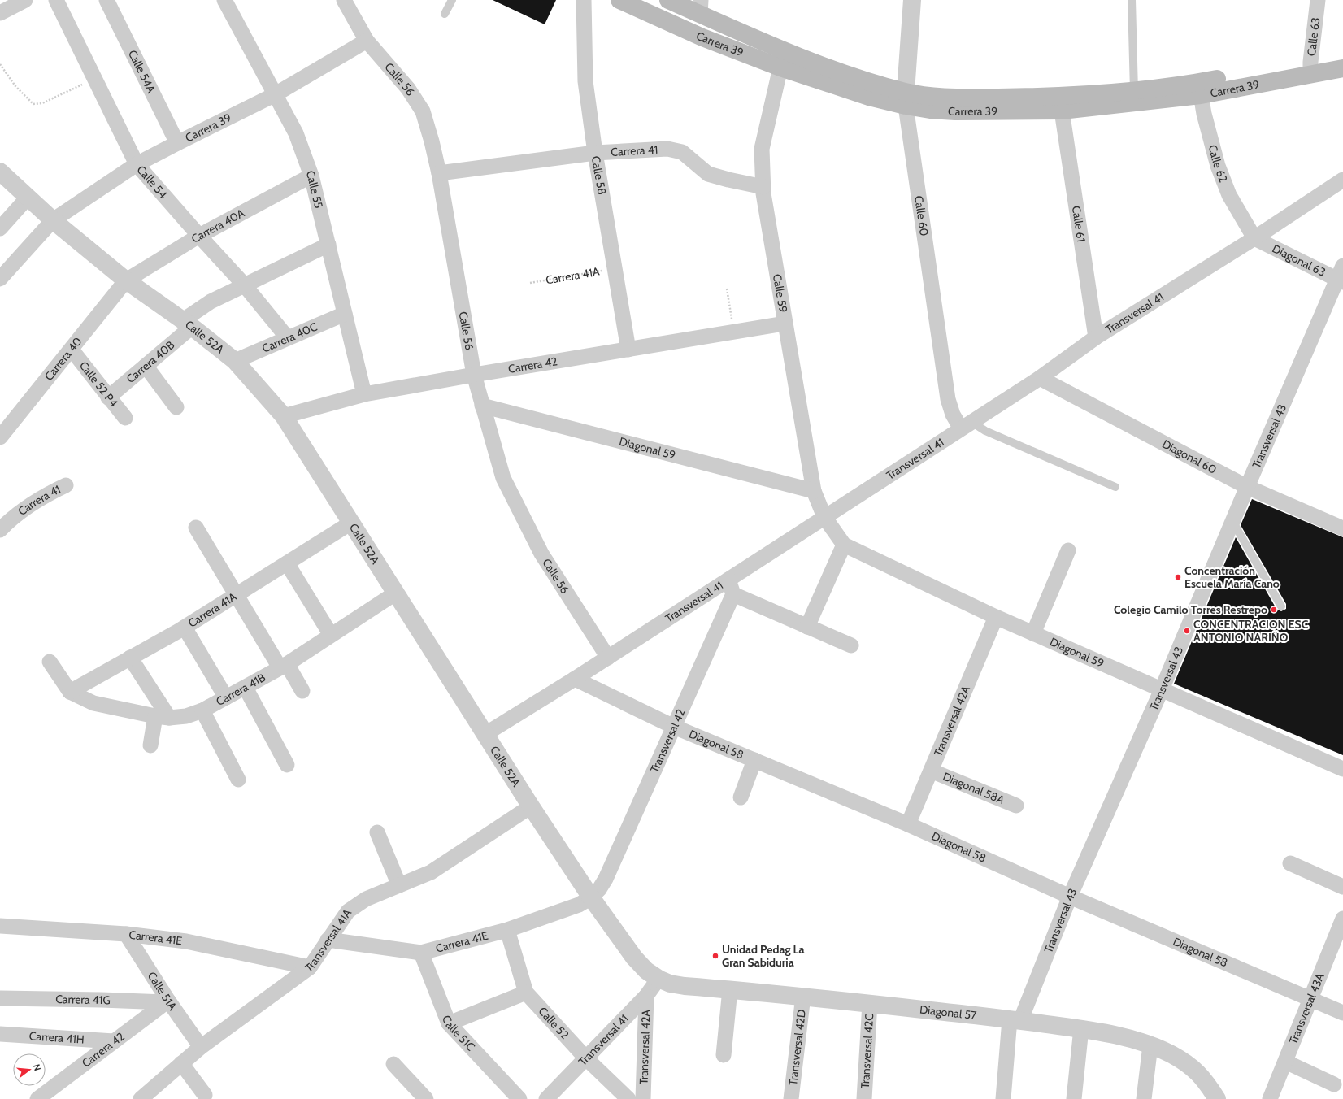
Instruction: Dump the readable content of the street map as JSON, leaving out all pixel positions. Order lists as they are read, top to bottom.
{
  "streets": {
    "main road": ["Carrera 39"],
    "street": [
      "Calle 63",
      "Calle 54A",
      "Calle 56",
      "Carrera 41",
      "Calle 62",
      "Calle 58",
      "Calle 54",
      "Calle 55",
      "Calle 60",
      "Calle 61",
      "Carrera 40A",
      "Diagonal 63",
      "Carrera 41A",
      "Calle 59",
      "Transversal 41",
      "Calle 52A",
      "Carrera 40C",
      "Carrera 40",
      "Carrera 40B",
      "Carrera 42",
      "Calle 52 P4",
      "Transversal 43",
      "Diagonal 59",
      "Diagonal 60",
      "Carrera 41B",
      "Transversal 42A",
      "Transversal 42",
      "Diagonal 58",
      "Diagonal 58A",
      "Carrera 41E",
      "Transversal 41A",
      "Calle 51A",
      "Carrera 41G",
      "Transversal 43A",
      "Diagonal 57",
      "Calle 52",
      "Calle 51C",
      "Carrera 41H",
      "Transversal 42D",
      "Transversal 42C"
    ]
  },
  "crossings": [
    ["Calle 63", "Carrera 39"],
    ["Carrera 39", "Calle 54A"],
    ["Carrera 39", "Calle 56"],
    ["Carrera 39", "Calle 62"],
    ["Carrera 39", "Calle 54"],
    ["Carrera 39", "Calle 55"],
    ["Carrera 39", "Calle 60"],
    ["Carrera 39", "Calle 61"],
    ["Carrera 39", "Calle 59"],
    ["Carrera 39", "Calle 52A"],
    ["Calle 56", "Carrera 41"],
    ["Calle 56", "Transversal 41"],
    ["Calle 56", "Carrera 42"],
    ["Calle 56", "Diagonal 59"],
    ["Carrera 41", "Calle 58"],
    ["Carrera 41", "Calle 59"],
    ["Calle 62", "Diagonal 63"],
    ["Calle 62", "Transversal 41"],
    ["Calle 58", "Carrera 41A"],
    ["Calle 58", "Carrera 42"],
    ["Calle 54", "Carrera 40A"],
    ["Calle 54", "Carrera 40C"],
    ["Calle 54", "Carrera 40B"],
    ["Calle 55", "Carrera 40A"],
    ["Calle 55", "Carrera 40C"],
    ["Calle 55", "Carrera 42"],
    ["Calle 60", "Transversal 41"],
    ["Calle 61", "Transversal 41"],
    ["Carrera 40A", "Calle 52A"],
    ["Carrera 40A", "Carrera 40"],
    ["Diagonal 63", "Transversal 41"],
    ["Diagonal 63", "Transversal 43"],
    ["Carrera 41A", "Calle 52A"],
    ["Carrera 41A", "Carrera 41B"],
    ["Calle 59", "Transversal 41"],
    ["Calle 59", "Carrera 42"],
    ["Calle 59", "Diagonal 59"],
    ["Transversal 41", "Calle 52A"],
    ["Transversal 41", "Diagonal 59"],
    ["Transversal 41", "Diagonal 60"],
    ["Transversal 41", "Transversal 42A"],
    ["Transversal 41", "Diagonal 58"],
    ["Transversal 41", "Diagonal 57"],
    ["Transversal 41", "Calle 52"],
    ["Calle 52A", "Carrera 40C"],
    ["Calle 52A", "Carrera 40"],
    ["Calle 52A", "Carrera 40B"],
    ["Calle 52A", "Carrera 42"],
    ["Calle 52A", "Carrera 41B"],
    ["Calle 52A", "Transversal 42"],
    ["Calle 52A", "Carrera 41E"],
    ["Calle 52A", "Transversal 41A"],
    ["Calle 52A", "Diagonal 57"],
    ["Carrera 40", "Calle 52 P4"],
    ["Carrera 40B", "Calle 52 P4"],
    ["Carrera 42", "Calle 51A"],
    ["Carrera 42", "Carrera 41G"],
    ["Carrera 42", "Carrera 41H"],
    ["Transversal 43", "Diagonal 59"],
    ["Transversal 43", "Diagonal 60"],
    ["Transversal 43", "Diagonal 58"],
    ["Transversal 43", "Diagonal 57"],
    ["Diagonal 59", "Transversal 42A"],
    ["Transversal 42A", "Diagonal 58"],
    ["Transversal 42A", "Diagonal 58A"],
    ["Transversal 42", "Diagonal 58"],
    ["Transversal 42", "Carrera 41E"],
    ["Diagonal 58", "Transversal 43A"],
    ["Carrera 41E", "Transversal 41A"],
    ["Carrera 41E", "Calle 51A"],
    ["Carrera 41E", "Calle 52"],
    ["Carrera 41E", "Calle 51C"],
    ["Transversal 41A", "Calle 51A"],
    ["Calle 51A", "Carrera 41G"],
    ["Diagonal 57", "Transversal 42D"],
    ["Diagonal 57", "Transversal 42C"]
  ],
  "places": [
    "Concentración Escuela María Cano",
    "Colegio Camilo Torres Restrepo",
    "CONCENTRACION ESC ANTONIO NARIÑO",
    "Unidad Pedag La Gran Sabiduria"
  ],
  "north": "right"
}
